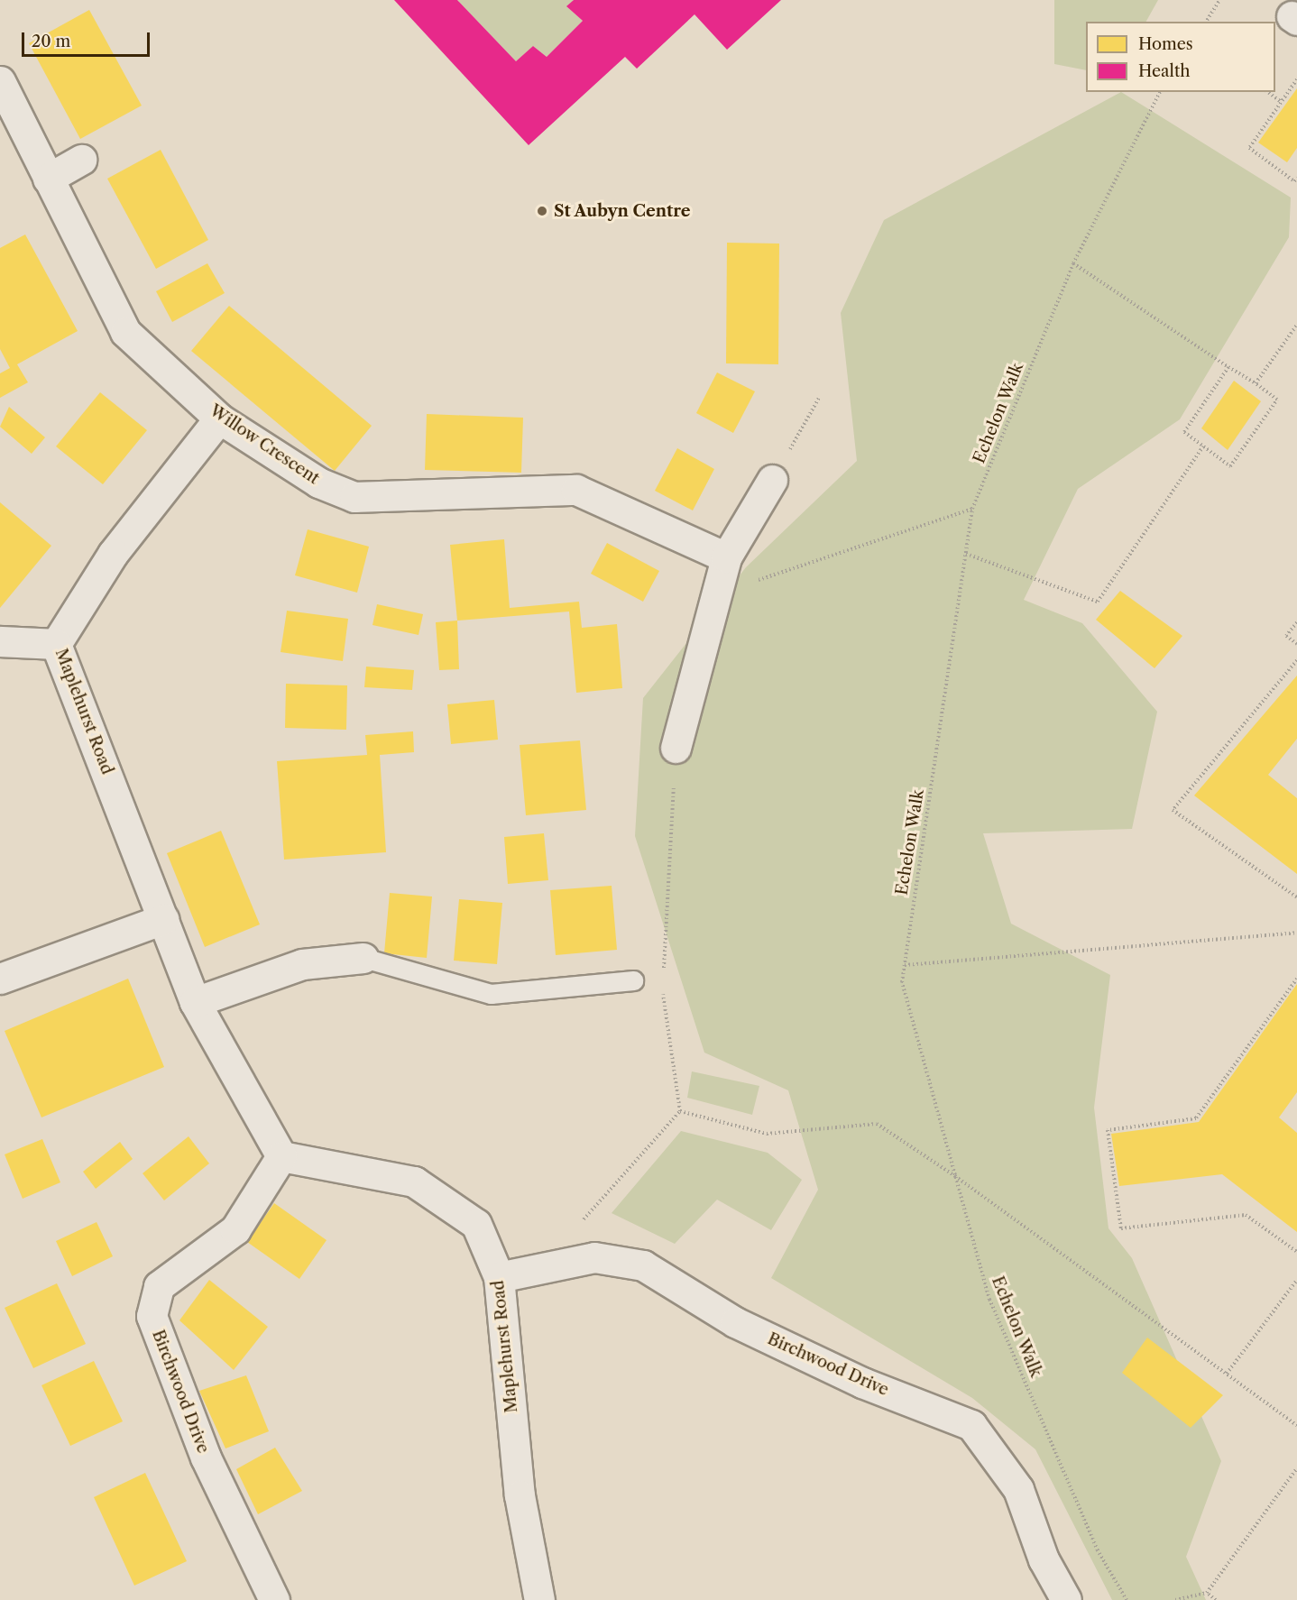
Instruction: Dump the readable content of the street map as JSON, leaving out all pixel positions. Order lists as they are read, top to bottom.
{
  "streets": {
    "street": ["Willow Crescent", "Maplehurst Road", "Birchwood Drive"],
    "path": ["Echelon Walk"]
  },
  "crossings": [
    ["Willow Crescent", "Maplehurst Road"],
    ["Maplehurst Road", "Birchwood Drive"]
  ],
  "places": ["St Aubyn Centre"],
  "legend": ["Homes", "Health"],
  "scale_bar": "20 m"
}
